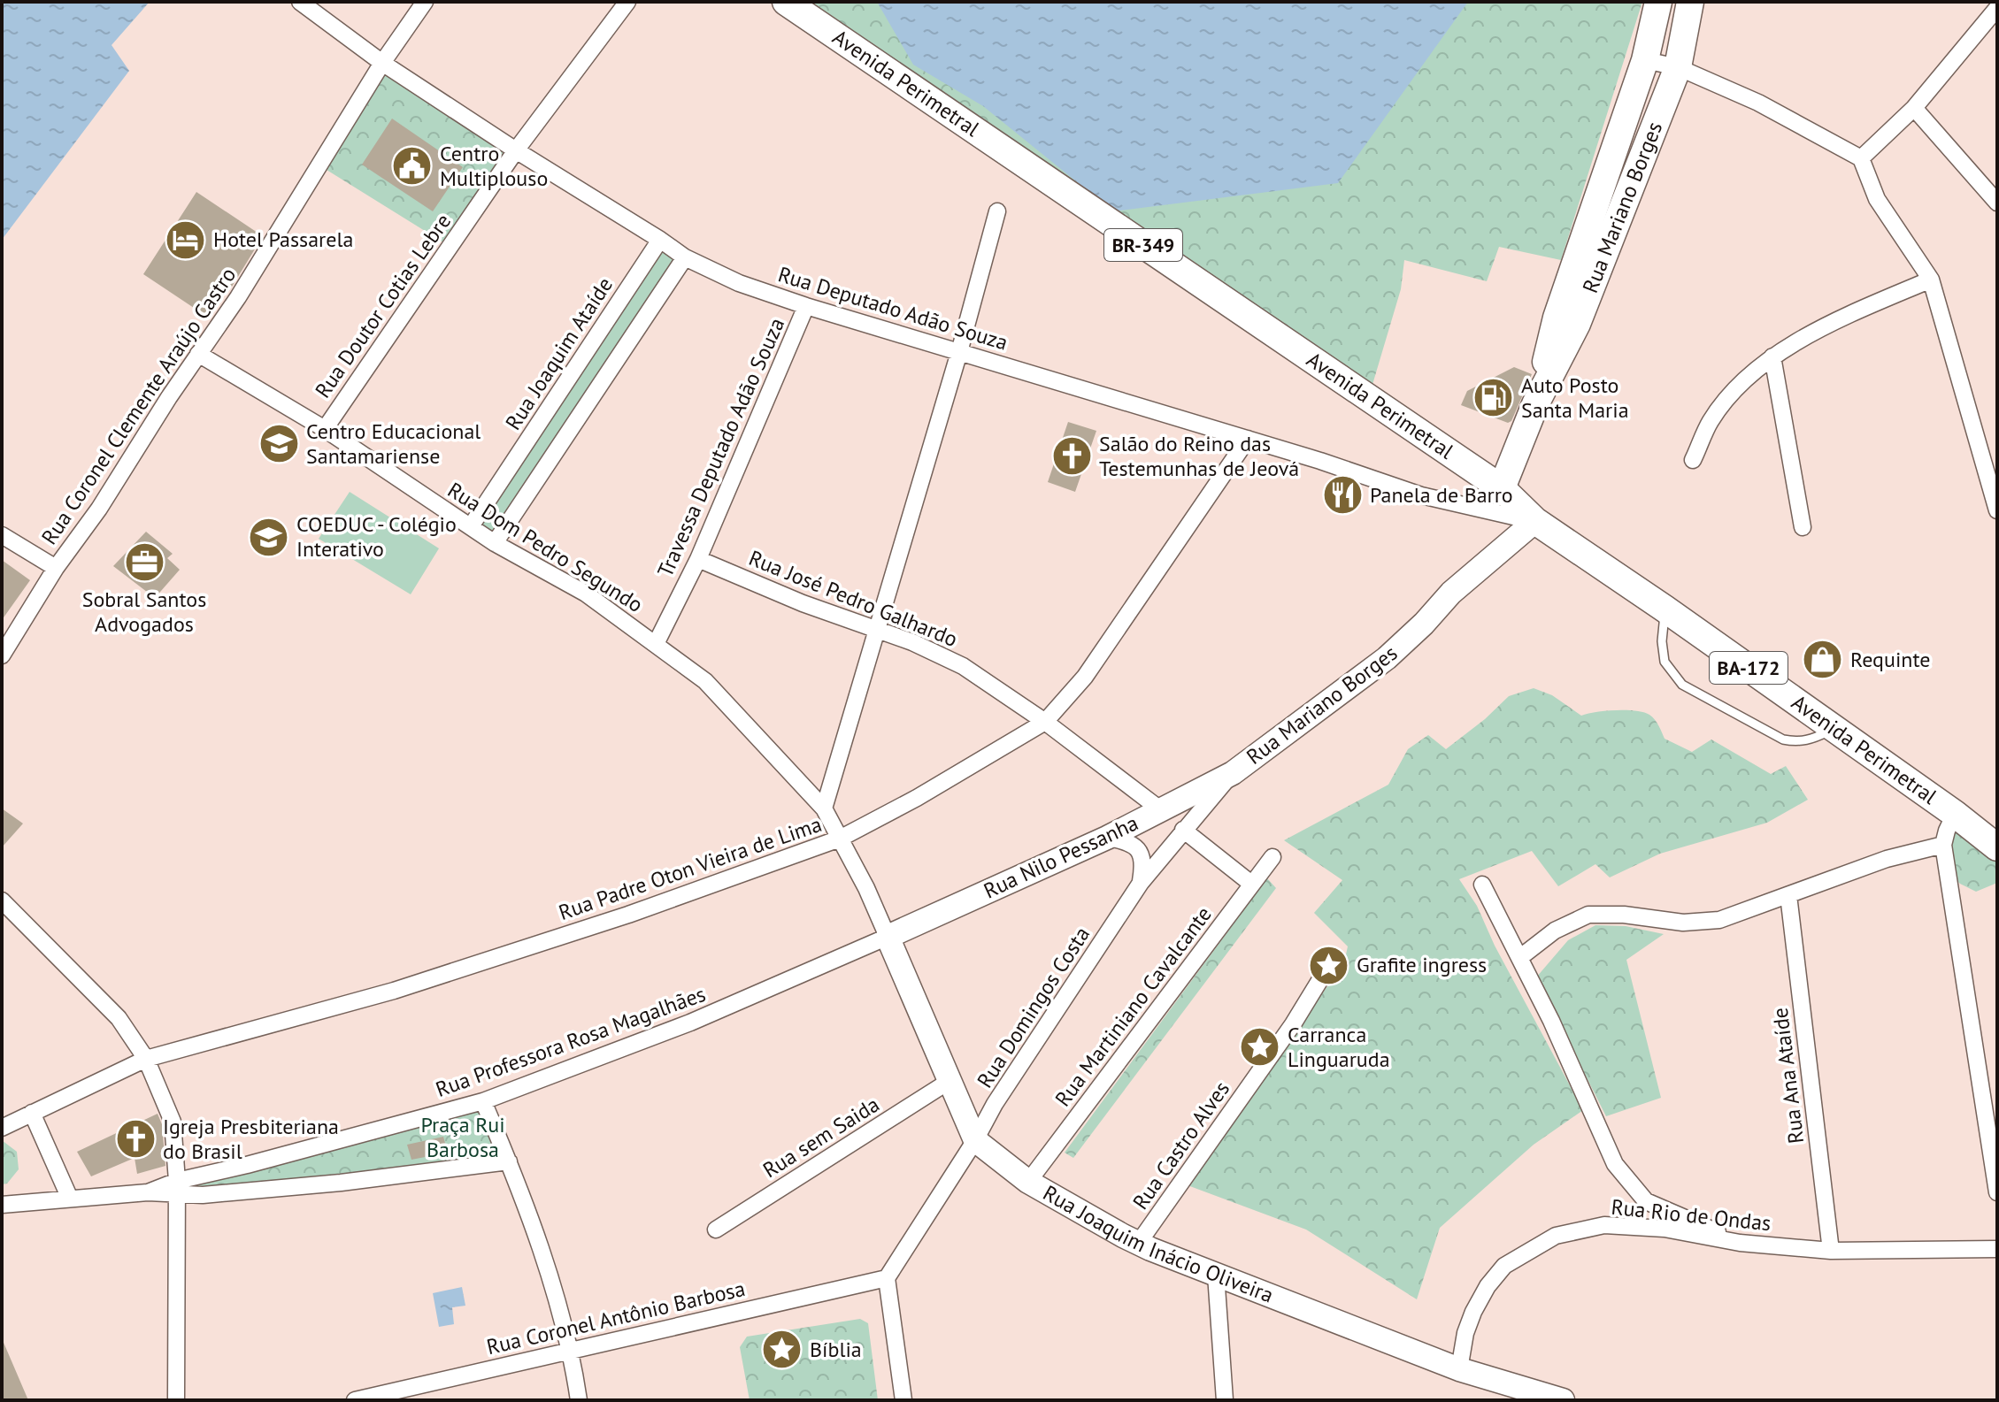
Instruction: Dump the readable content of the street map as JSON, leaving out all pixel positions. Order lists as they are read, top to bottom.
{
  "streets": {
    "main road": [
      "Avenida Perimetral",
      "Rua Mariano Borges",
      "BR-349",
      "BA-172"
    ],
    "street": [
      "Rua Doutor Cotias Lebre",
      "Rua Deputado Adão Souza",
      "Rua Joaquim Ataíde",
      "Rua Coronel Clemente Araújo Castro",
      "Travessa Deputado Adão Souza",
      "Rua Dom Pedro Segundo",
      "Rua José Pedro Galhardo",
      "Rua Nilo Pessanha",
      "Rua Padre Oton Vieira de Lima",
      "Rua Martiniano Cavalcante",
      "Rua Domingos Costa",
      "Rua Professora Rosa Magalhães",
      "Rua Ana Ataíde",
      "Rua sem Saida",
      "Rua Castro Alves",
      "Rua Rio de Ondas",
      "Rua Joaquim Inácio Oliveira",
      "Rua Coronel Antônio Barbosa"
    ]
  },
  "crossings": [
    ["Avenida Perimetral", "Rua Mariano Borges"],
    ["Avenida Perimetral", "Rua Deputado Adão Souza"],
    ["Rua Mariano Borges", "Rua Deputado Adão Souza"],
    ["Rua Mariano Borges", "Rua Nilo Pessanha"],
    ["Rua Mariano Borges", "Rua Domingos Costa"],
    ["Rua Doutor Cotias Lebre", "Rua Deputado Adão Souza"],
    ["Rua Doutor Cotias Lebre", "Rua Dom Pedro Segundo"],
    ["Rua Deputado Adão Souza", "Rua Joaquim Ataíde"],
    ["Rua Deputado Adão Souza", "Rua Coronel Clemente Araújo Castro"],
    ["Rua Deputado Adão Souza", "Travessa Deputado Adão Souza"],
    ["Rua Deputado Adão Souza", "Rua Padre Oton Vieira de Lima"],
    ["Rua Joaquim Ataíde", "Rua Dom Pedro Segundo"],
    ["Rua Coronel Clemente Araújo Castro", "Rua Dom Pedro Segundo"],
    ["Travessa Deputado Adão Souza", "Rua Dom Pedro Segundo"],
    ["Travessa Deputado Adão Souza", "Rua José Pedro Galhardo"],
    ["Rua Dom Pedro Segundo", "Rua Nilo Pessanha"],
    ["Rua Dom Pedro Segundo", "Rua Padre Oton Vieira de Lima"],
    ["Rua Dom Pedro Segundo", "Rua Professora Rosa Magalhães"],
    ["Rua Dom Pedro Segundo", "Rua Joaquim Inácio Oliveira"],
    ["Rua José Pedro Galhardo", "Rua Nilo Pessanha"],
    ["Rua José Pedro Galhardo", "Rua Padre Oton Vieira de Lima"],
    ["Rua Nilo Pessanha", "Rua Domingos Costa"],
    ["Rua Nilo Pessanha", "Rua Professora Rosa Magalhães"],
    ["Rua Nilo Pessanha", "Rua Joaquim Inácio Oliveira"],
    ["Rua Martiniano Cavalcante", "Rua Joaquim Inácio Oliveira"],
    ["Rua Domingos Costa", "Rua Joaquim Inácio Oliveira"],
    ["Rua Domingos Costa", "Rua Coronel Antônio Barbosa"],
    ["Rua Professora Rosa Magalhães", "Rua Joaquim Inácio Oliveira"],
    ["Rua Ana Ataíde", "Rua Rio de Ondas"],
    ["Rua sem Saida", "Rua Joaquim Inácio Oliveira"],
    ["Rua Castro Alves", "Rua Joaquim Inácio Oliveira"],
    ["Rua Rio de Ondas", "Rua Joaquim Inácio Oliveira"]
  ],
  "parks": ["Praça Rui Barbosa"],
  "places": {
    "public building": ["Centro Multiplouso"],
    "hotel": ["Hotel Passarela"],
    "fuel station": ["Auto Posto Santa Maria"],
    "school or university": ["Centro Educacional Santamariense", "COEDUC - Colégio Interativo"],
    "church": ["Salão do Reino das Testemunhas de Jeová", "Igreja Presbiteriana do Brasil"],
    "restaurant": ["Panela de Barro"],
    "office": ["Sobral Santos Advogados"],
    "shop": ["Requinte"],
    "place": ["Grafite ingress", "Carranca Linguaruda", "Bíblia"]
  }
}
